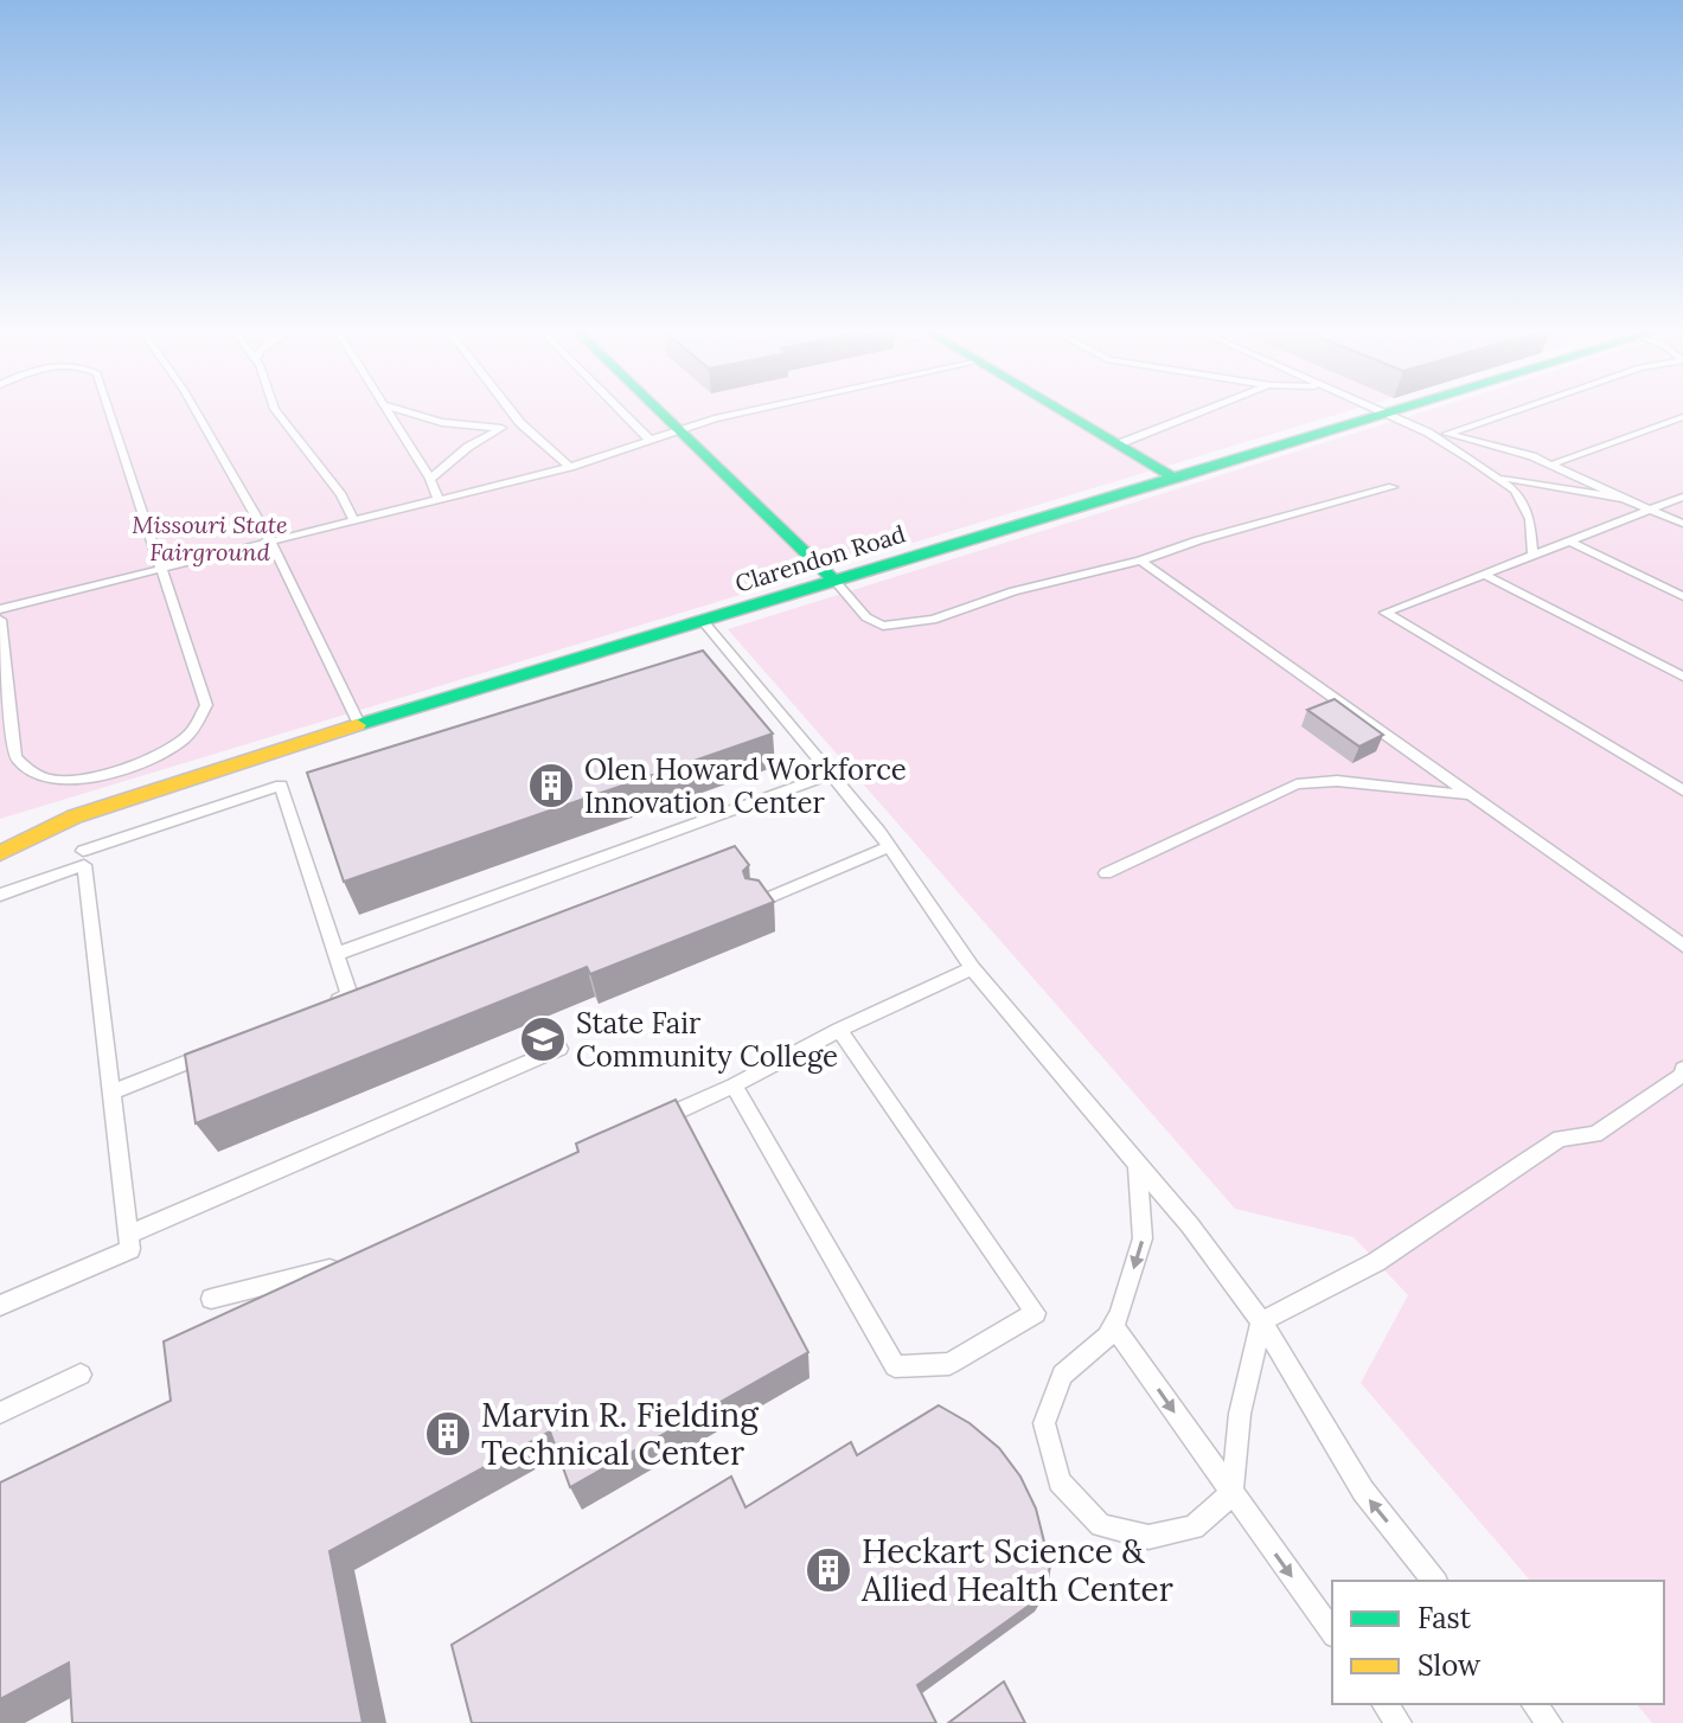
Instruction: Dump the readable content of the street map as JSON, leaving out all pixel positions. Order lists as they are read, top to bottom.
{
  "streets": {
    "street": ["Clarendon Road"]
  },
  "parks": ["Missouri State Fairground"],
  "places": {
    "building": ["Olen Howard Workforce Innovation Center", "Marvin R. Fielding Technical Center", "Heckart Science & Allied Health Center"],
    "school or university": ["State Fair Community College"]
  },
  "legend": ["Fast", "Slow"]
}
